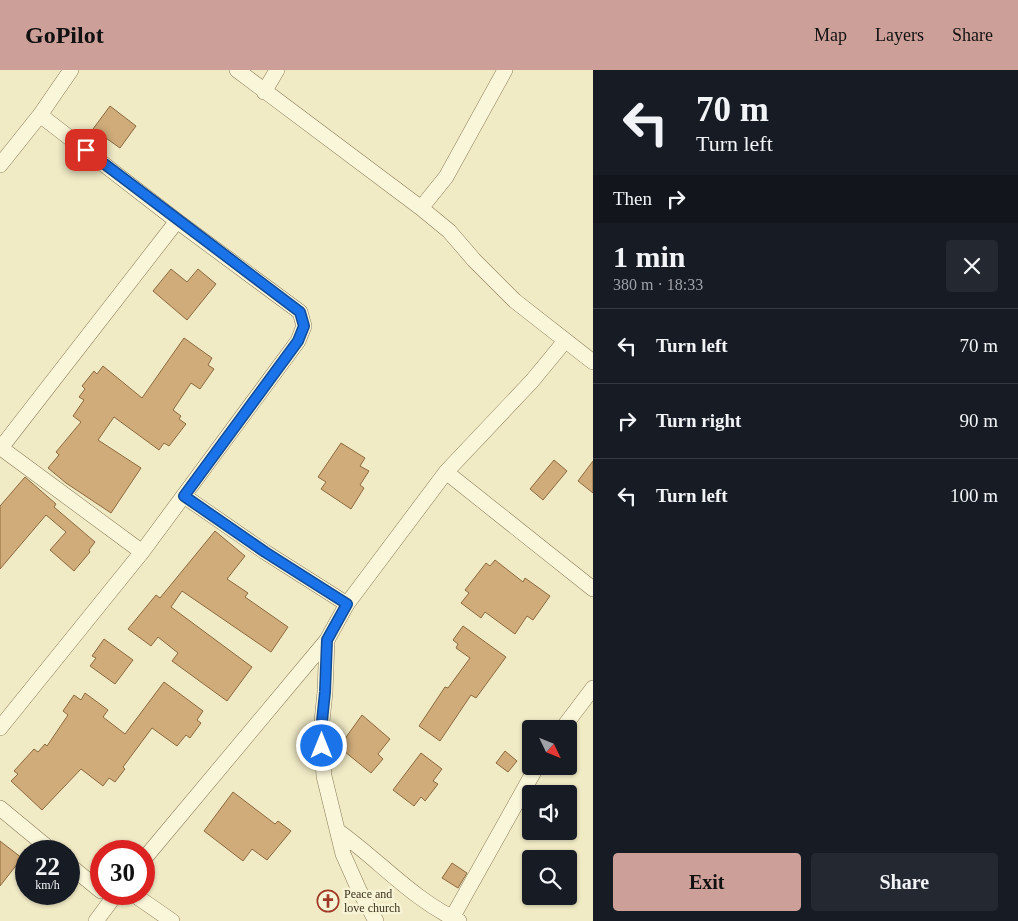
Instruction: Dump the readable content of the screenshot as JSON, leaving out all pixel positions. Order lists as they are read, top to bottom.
{
  "places": {
    "church": ["Peace and love church"]
  },
  "north": "bottom right",
  "page": {
    "header": "GoPilot",
    "nav": ["Map", "Layers", "Share"],
    "turn": ["70 m", "Turn left"],
    "then": "Then",
    "heading": ["1 min", "380 m · 18:33"],
    "list": [
      {
        "name": "Turn left",
        "value": "70 m"
      },
      {
        "name": "Turn right",
        "value": "90 m"
      },
      {
        "name": "Turn left",
        "value": "100 m"
      }
    ],
    "speed": "22 km/h",
    "limit": "30",
    "buttons": ["Exit", "Share"]
  }
}
